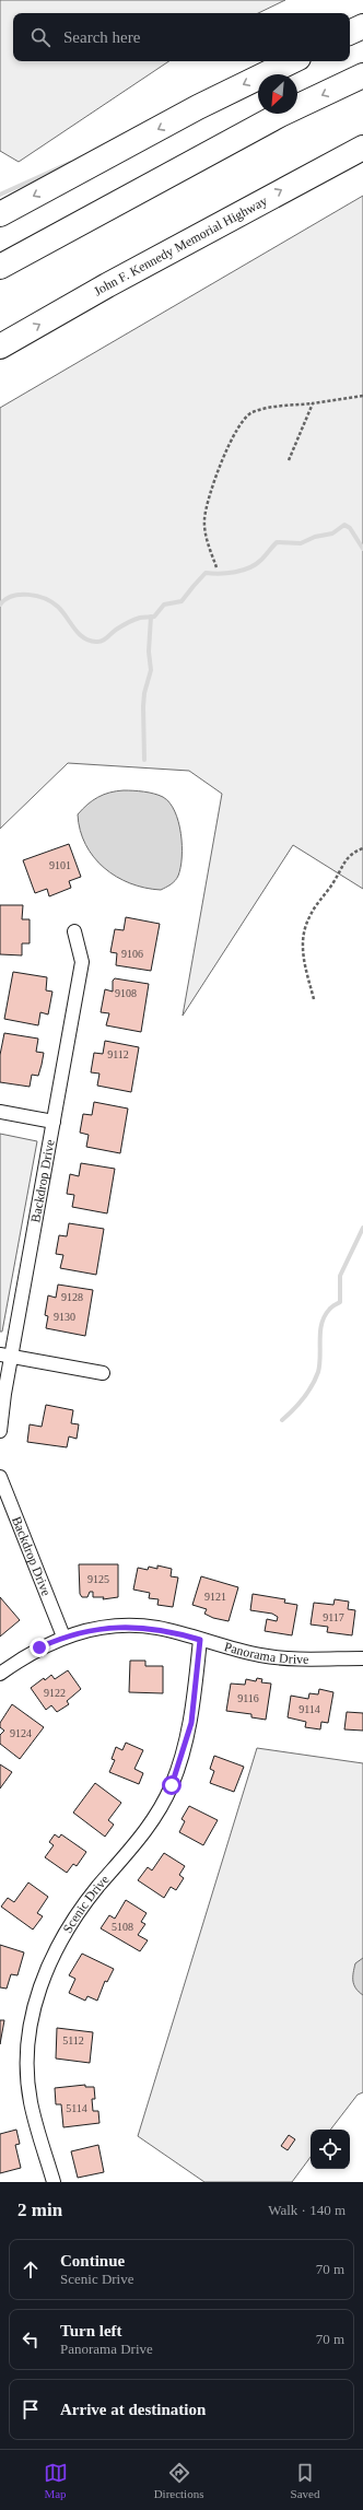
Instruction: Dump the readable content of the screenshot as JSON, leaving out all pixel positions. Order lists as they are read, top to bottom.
{
  "streets": {
    "highway": ["John F. Kennedy Memorial Highway"],
    "street": ["Backdrop Drive", "Panorama Drive", "Scenic Drive"]
  },
  "crossings": [
    ["Backdrop Drive", "Panorama Drive"],
    ["Panorama Drive", "Scenic Drive"]
  ],
  "house_numbers": [
    "9101",
    "9106",
    "9108",
    "9112",
    "9128",
    "9130",
    "9125",
    "9121",
    "9117",
    "9122",
    "9116",
    "9114",
    "9124",
    "5108",
    "5112",
    "5114"
  ],
  "north": "bottom left",
  "page": {
    "search": "Search here",
    "heading": ["2 min", "Walk · 140 m"],
    "list": [
      ["Continue", "Scenic Drive", "70 m"],
      ["Turn left", "Panorama Drive", "70 m"],
      "Arrive at destination"
    ],
    "nav": ["Map", "Directions", "Saved"]
  }
}
